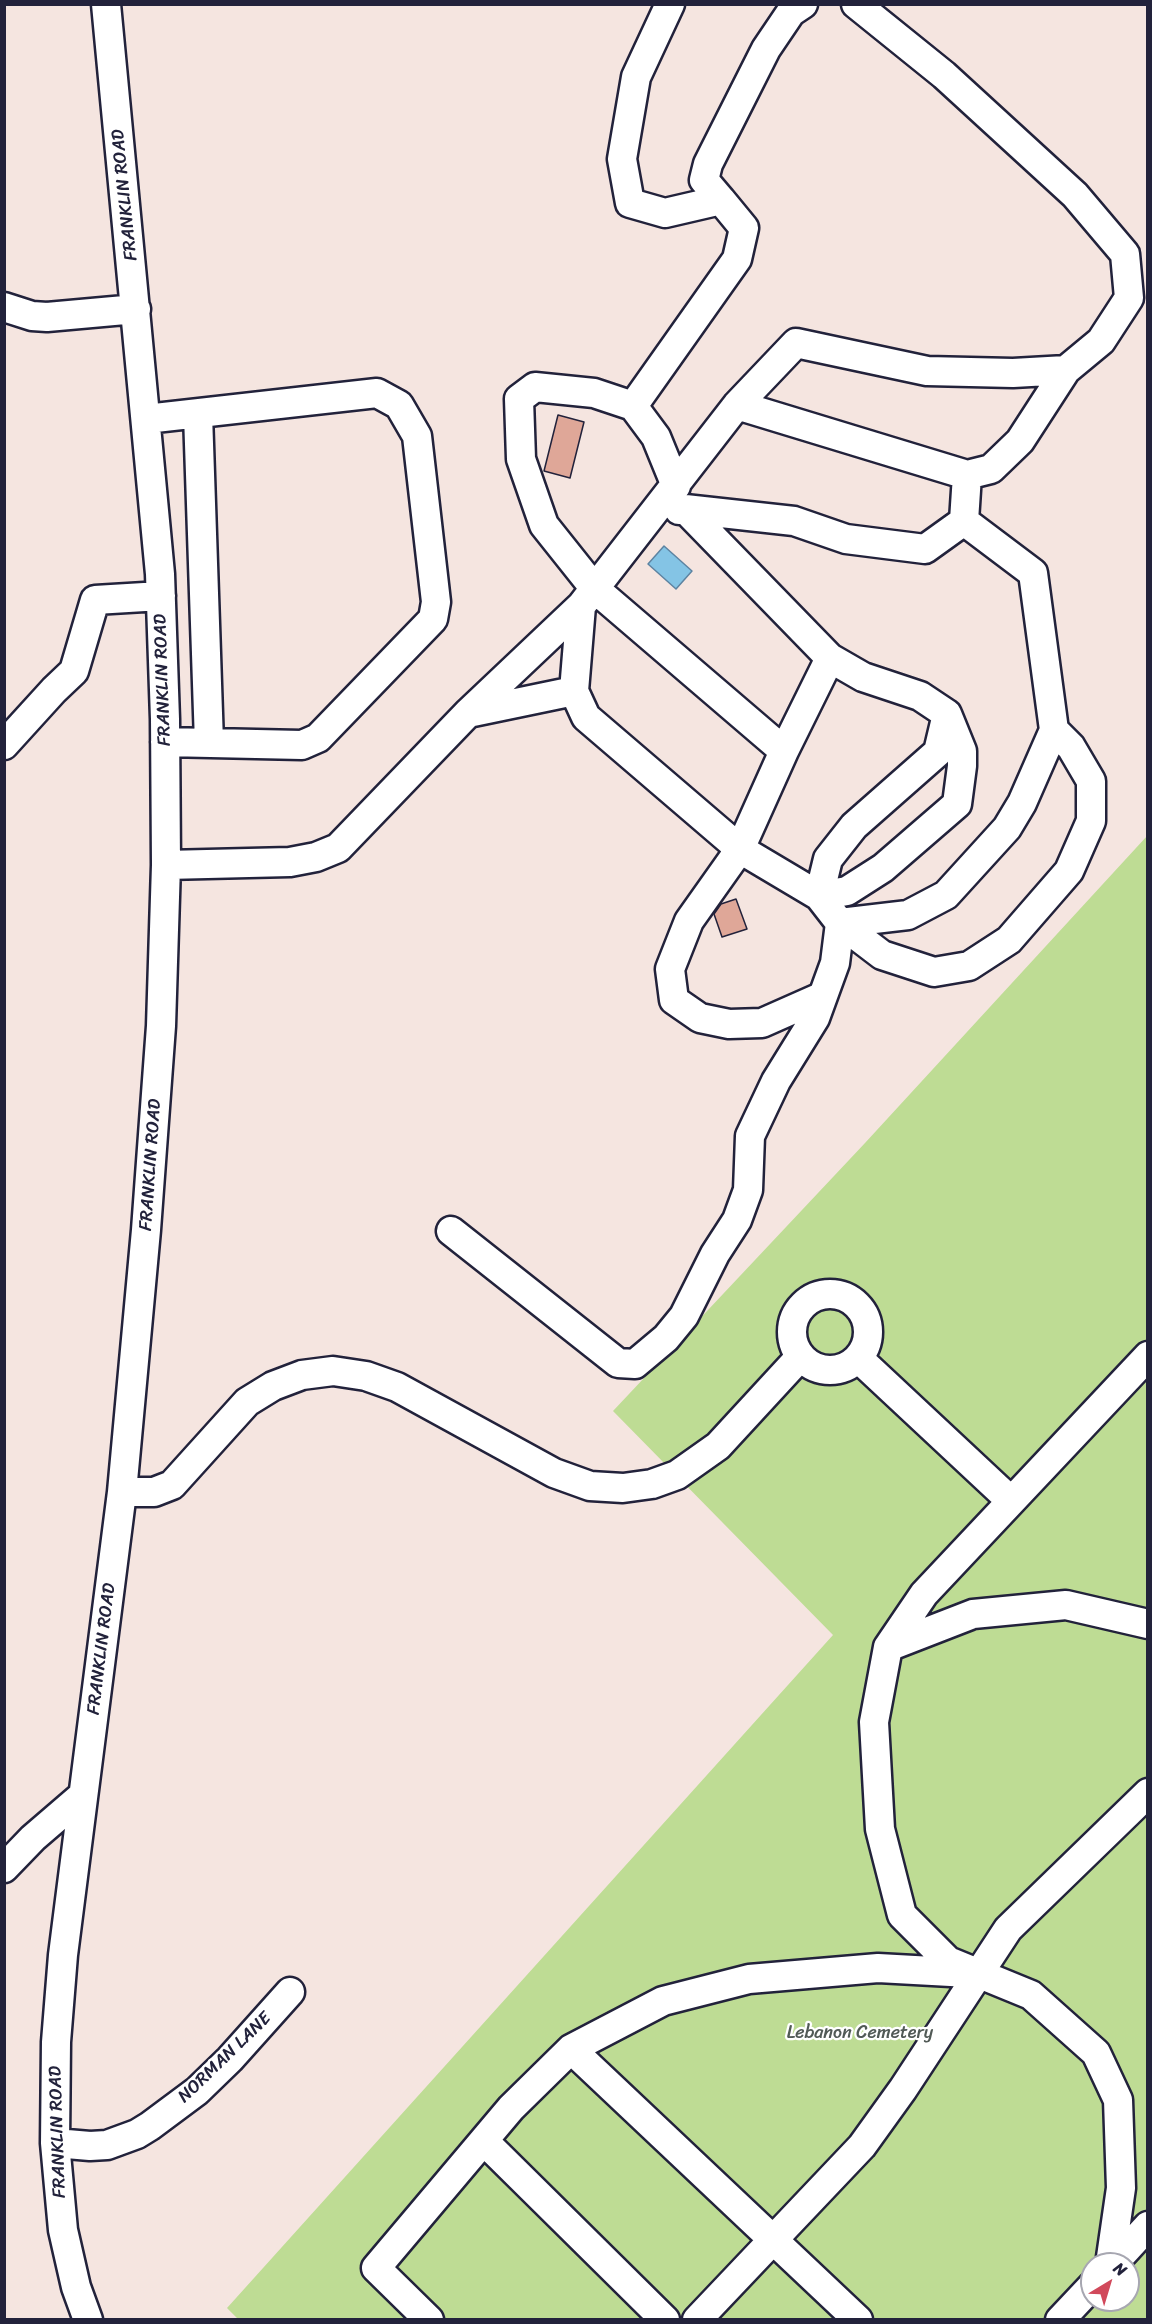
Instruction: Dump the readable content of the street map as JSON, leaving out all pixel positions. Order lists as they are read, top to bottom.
{
  "streets": {
    "street": ["FRANKLIN ROAD", "NORMAN LANE"]
  },
  "crossings": [
    ["FRANKLIN ROAD", "NORMAN LANE"]
  ],
  "parks": ["Lebanon Cemetery"],
  "north": "top right"
}
